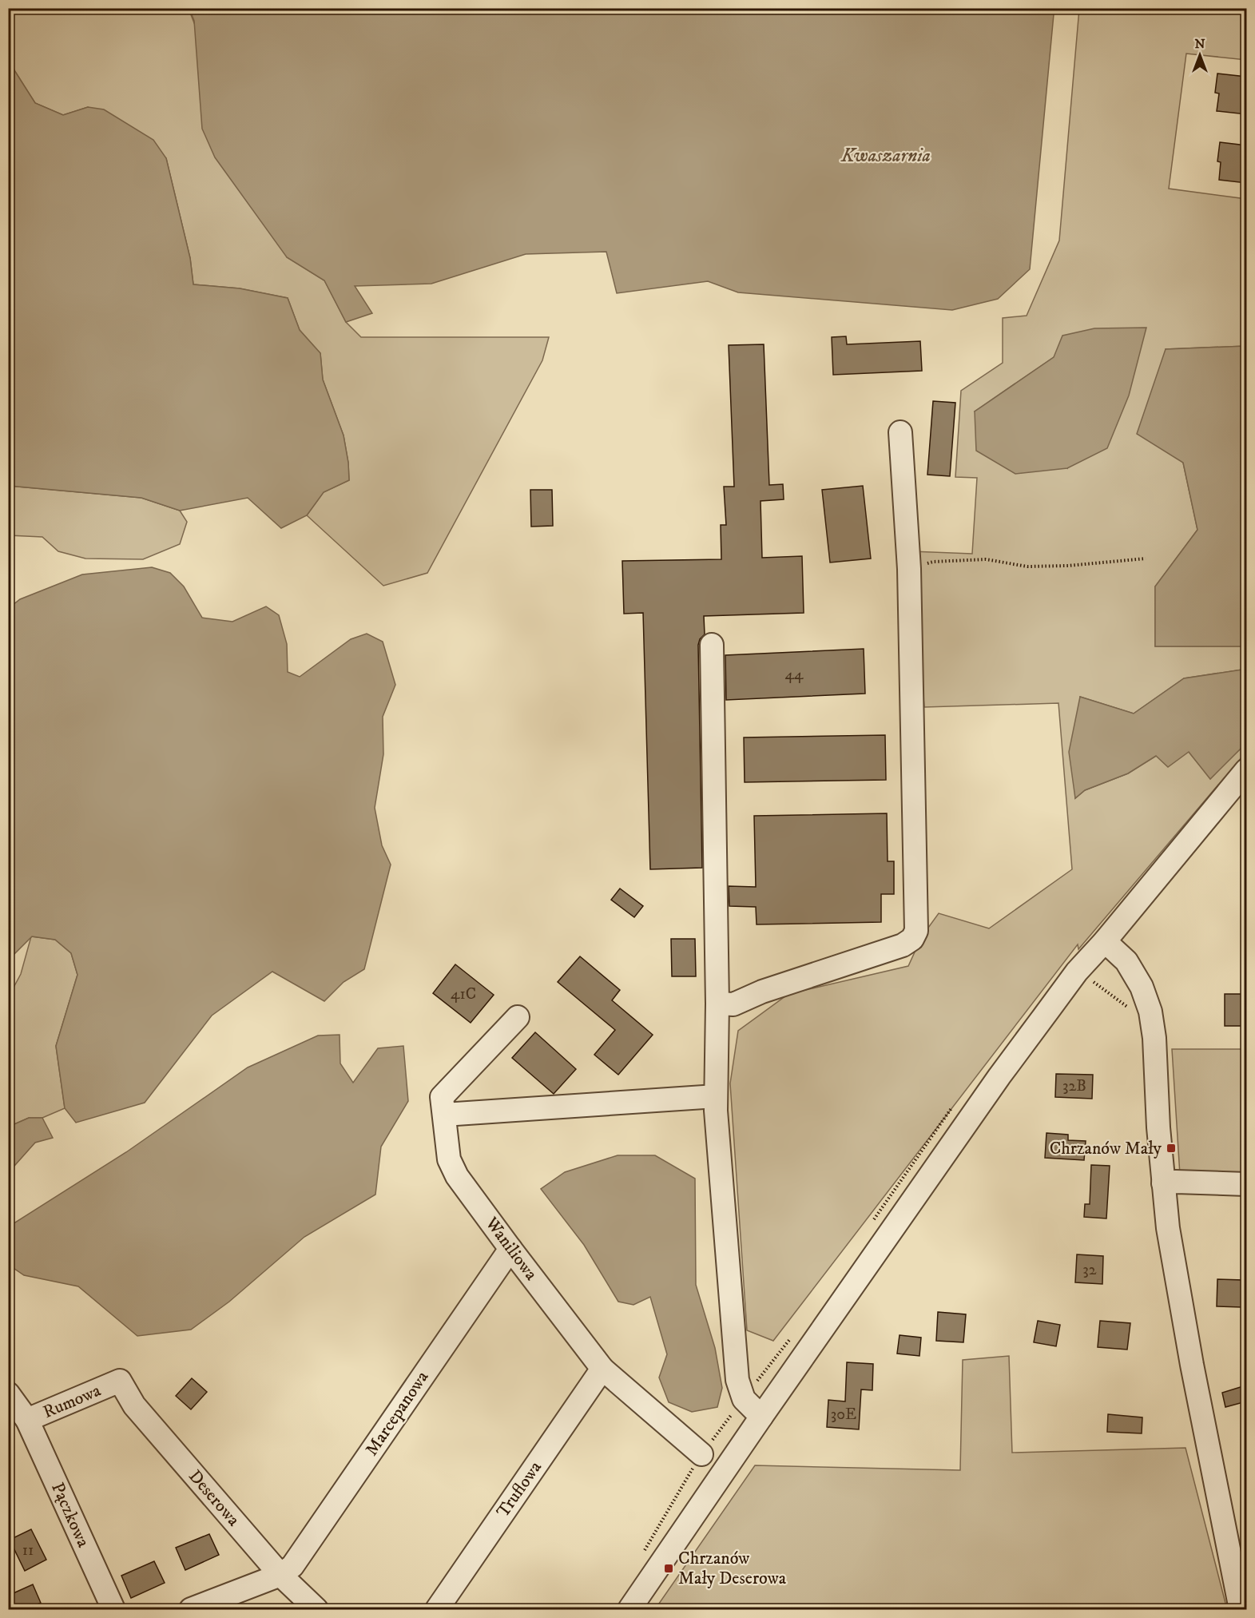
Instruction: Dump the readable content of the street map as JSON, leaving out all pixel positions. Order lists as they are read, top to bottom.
{
  "streets": {
    "street": [
      "Waniliowa",
      "Rumowa",
      "Marcepanowa",
      "Truflowa",
      "Deserowa",
      "Pączkowa"
    ]
  },
  "crossings": [
    ["Waniliowa", "Marcepanowa"],
    ["Waniliowa", "Truflowa"],
    ["Rumowa", "Deserowa"],
    ["Rumowa", "Pączkowa"],
    ["Marcepanowa", "Deserowa"]
  ],
  "water": ["Kwaszarnia"],
  "places": {
    "transit": ["Chrzanów Mały", "Chrzanów Mały Deserowa"]
  },
  "house_numbers": [
    "44",
    "41C",
    "32B",
    "32",
    "30E",
    "11"
  ],
  "north": "top"
}
